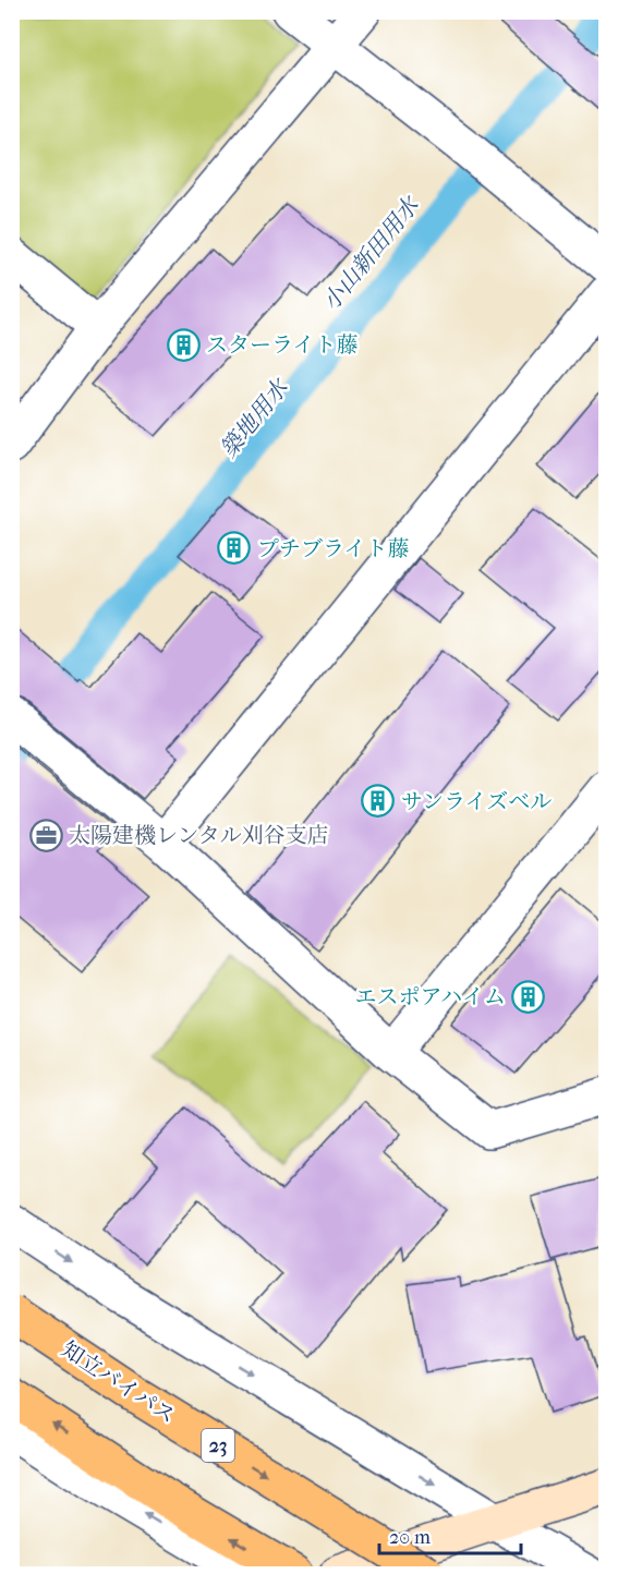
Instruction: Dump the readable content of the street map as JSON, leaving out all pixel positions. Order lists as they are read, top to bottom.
{
  "streets": {
    "highway": ["知立バイパス", "23"]
  },
  "water": ["小山新田用水", "築地用水"],
  "places": {
    "building": [
      "スターライト藤",
      "プチブライト藤",
      "サンライズベル",
      "エスポアハイム"
    ],
    "office": ["太陽建機レンタル刈谷支店"]
  },
  "scale_bar": "20 m"
}
